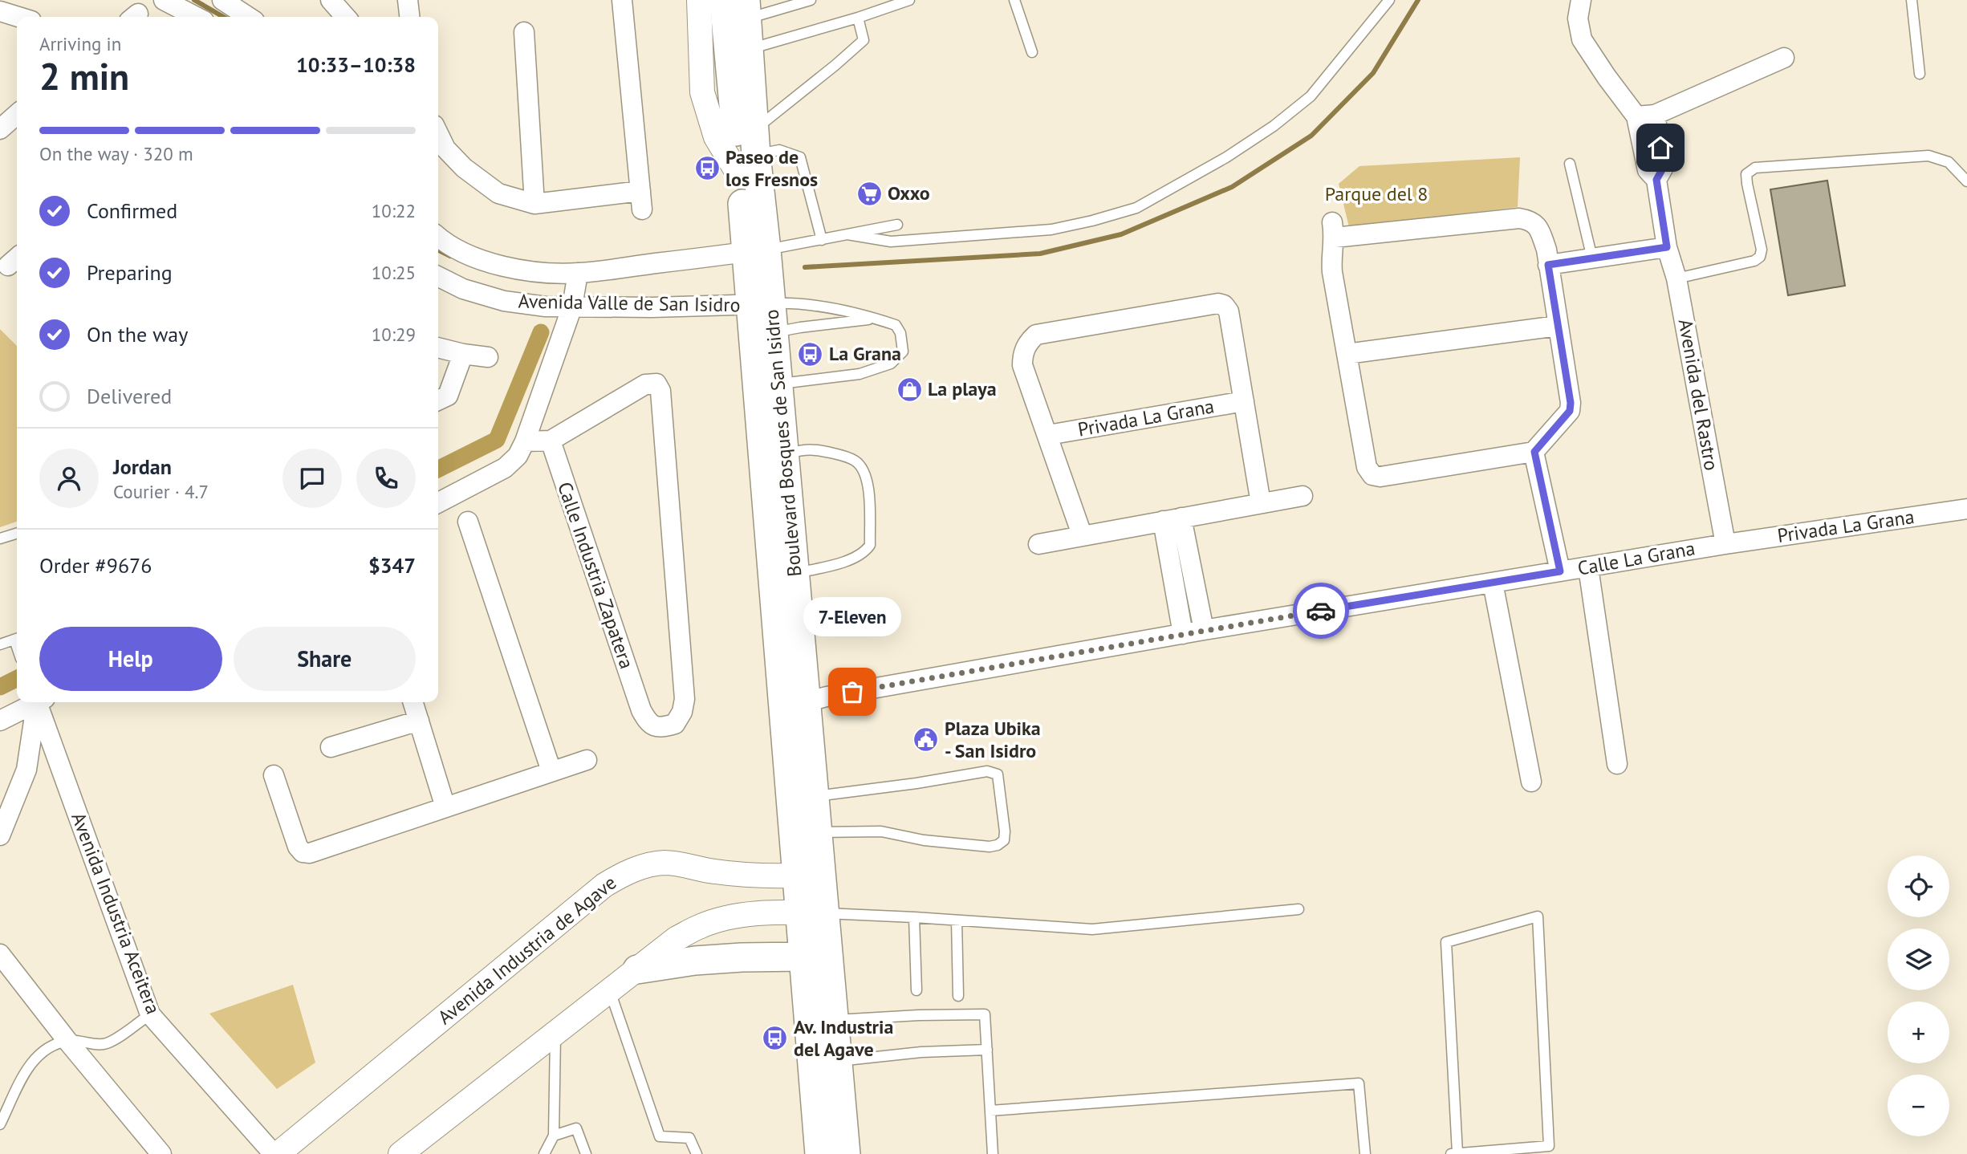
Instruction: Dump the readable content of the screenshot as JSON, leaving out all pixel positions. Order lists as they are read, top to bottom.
{
  "streets": {
    "main road": ["Boulevard Bosques de San Isidro"],
    "street": [
      "Avenida Valle de San Isidro",
      "Avenida del Rastro",
      "Privada La Grana",
      "Calle La Grana",
      "Calle Industria Zapatera",
      "Avenida Industria Aceitera",
      "Avenida Industria de Agave"
    ]
  },
  "crossings": [
    ["Avenida Valle de San Isidro", "Boulevard Bosques de San Isidro"],
    ["Avenida del Rastro", "Privada La Grana"],
    ["Avenida del Rastro", "Calle La Grana"],
    ["Privada La Grana", "Calle La Grana"],
    ["Boulevard Bosques de San Isidro", "Calle La Grana"],
    ["Boulevard Bosques de San Isidro", "Avenida Industria de Agave"]
  ],
  "parks": ["Parque del 8"],
  "places": {
    "bus stop": ["Paseo de los Fresnos", "La Grana", "Av. Industria del Agave"],
    "supermarket": ["Oxxo"],
    "shop": ["La playa"],
    "other": ["7-Eleven"],
    "public building": ["Plaza Ubika - San Isidro"]
  },
  "page": {
    "heading": ["2 min", "Arriving in", "10:33–10:38"],
    "panel": [
      "Jordan",
      "Courier · 4.7",
      "Order #9676",
      "$347"
    ],
    "bar": "On the way · 320 m",
    "list": [
      ["Confirmed", "10:22"],
      ["Preparing", "10:25"],
      ["On the way", "10:29"],
      "Delivered"
    ],
    "bubble": "7-Eleven",
    "buttons": ["Help", "Share"],
    "map_buttons": ["+", "−"]
  }
}
